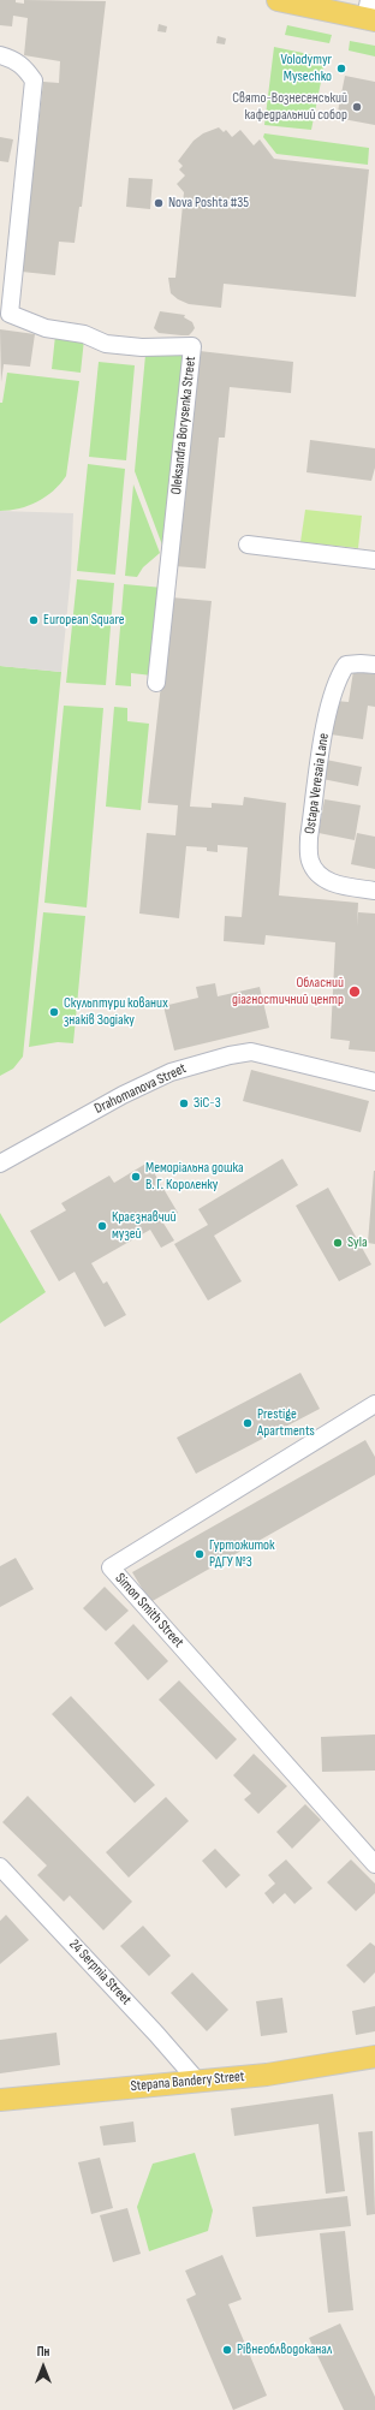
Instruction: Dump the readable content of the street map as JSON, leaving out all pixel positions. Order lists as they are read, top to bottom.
{
  "streets": {
    "main road": ["Stepana Bandery Street"],
    "street": [
      "Oleksandra Borysenka Street",
      "Ostapa Veresaia Lane",
      "Drahomanova Street",
      "Simon Smith Street",
      "24 Serpnia Street"
    ]
  },
  "crossings": [
    ["24 Serpnia Street", "Stepana Bandery Street"]
  ],
  "places": [
    "Volodymyr Mysechko",
    "Свято-Вознесенський кафедральний собор",
    "Nova Poshta #35",
    "European Square",
    "Обласний діагностичний центр",
    "Скульптури кованих знаків Зодіаку",
    "ЗіС-3",
    "Меморіальна дошка В. Г. Короленку",
    "Краєзнавчий музей",
    "Syla",
    "Prestige Apartments",
    "Гуртожиток РДГУ №3",
    "Рівнеоблводоканал"
  ],
  "north": "top"
}
